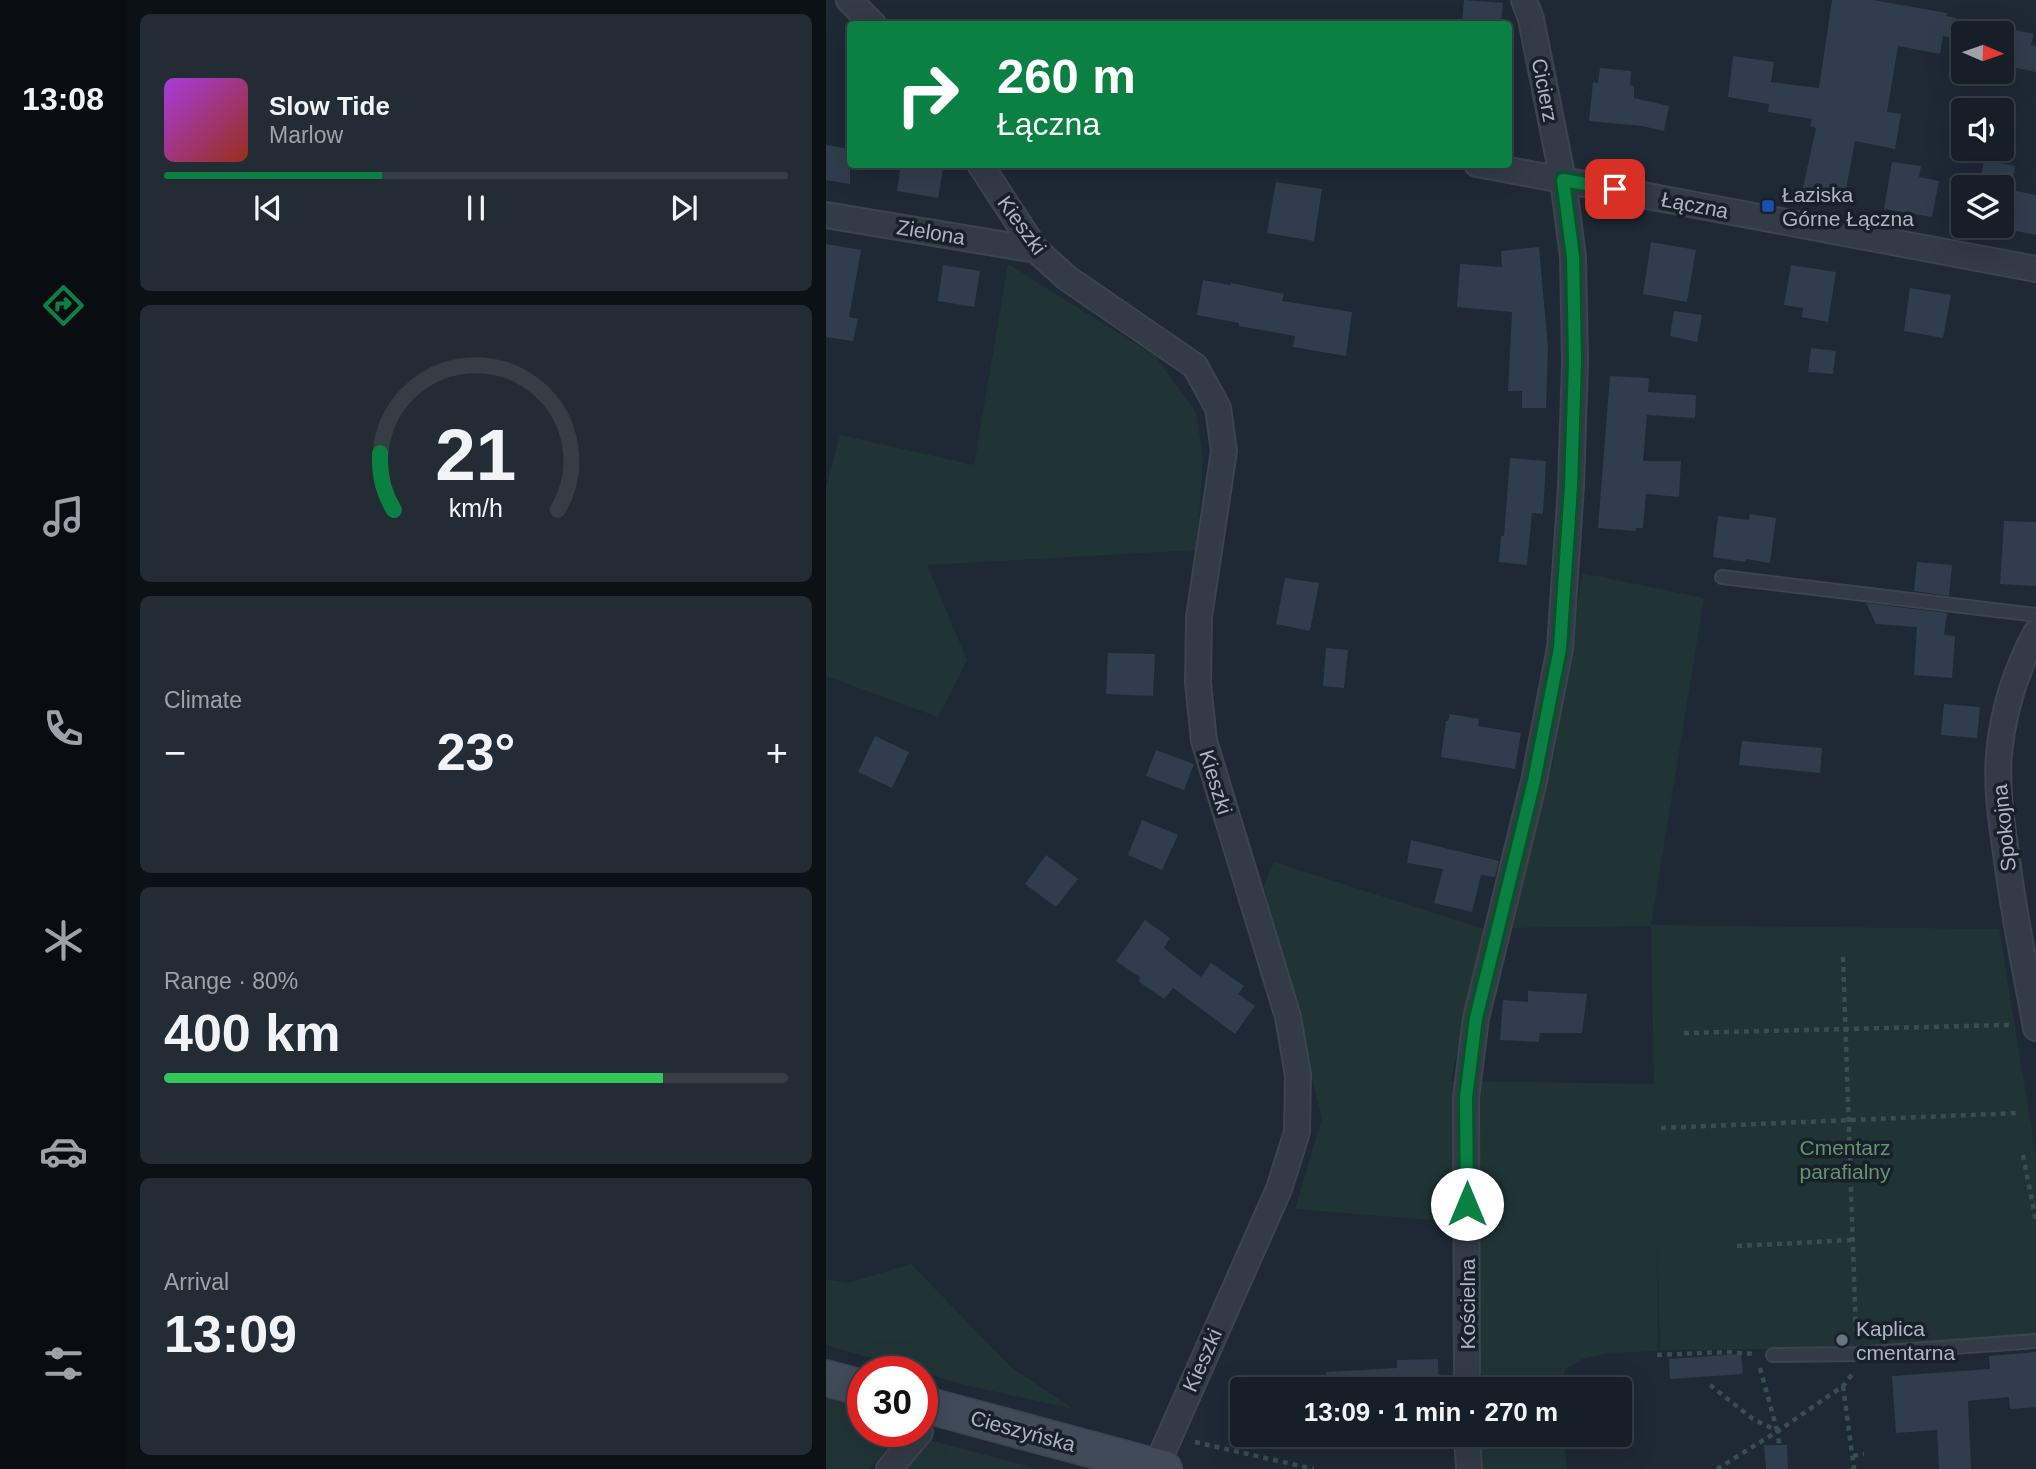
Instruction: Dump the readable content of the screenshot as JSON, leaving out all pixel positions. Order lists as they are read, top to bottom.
{
  "streets": {
    "street": [
      "Cicierz",
      "Łączna",
      "Kieszki",
      "Zielona",
      "Spokojna",
      "Kościelna",
      "Cieszyńska"
    ]
  },
  "crossings": [
    ["Cicierz", "Łączna"],
    ["Cicierz", "Kościelna"],
    ["Łączna", "Kościelna"],
    ["Kieszki", "Zielona"],
    ["Kieszki", "Cieszyńska"]
  ],
  "parks": ["Cmentarz parafialny"],
  "places": {
    "transit": ["Łaziska Górne Łączna"],
    "other": ["Kaplica cmentarna"]
  },
  "north": "right",
  "page": {
    "tabs": "13:08",
    "turn": ["260 m", "Łączna"],
    "song": ["Slow Tide", "Marlow"],
    "tile": [
      "Climate",
      ["Range · 80%", "400 km"],
      ["Arrival", "13:09"]
    ],
    "heat": ["−", "23°", "+"],
    "limit": "30",
    "trip": "13:09 · 1 min · 270 m",
    "gauge": ["21", "km/h"]
  }
}
